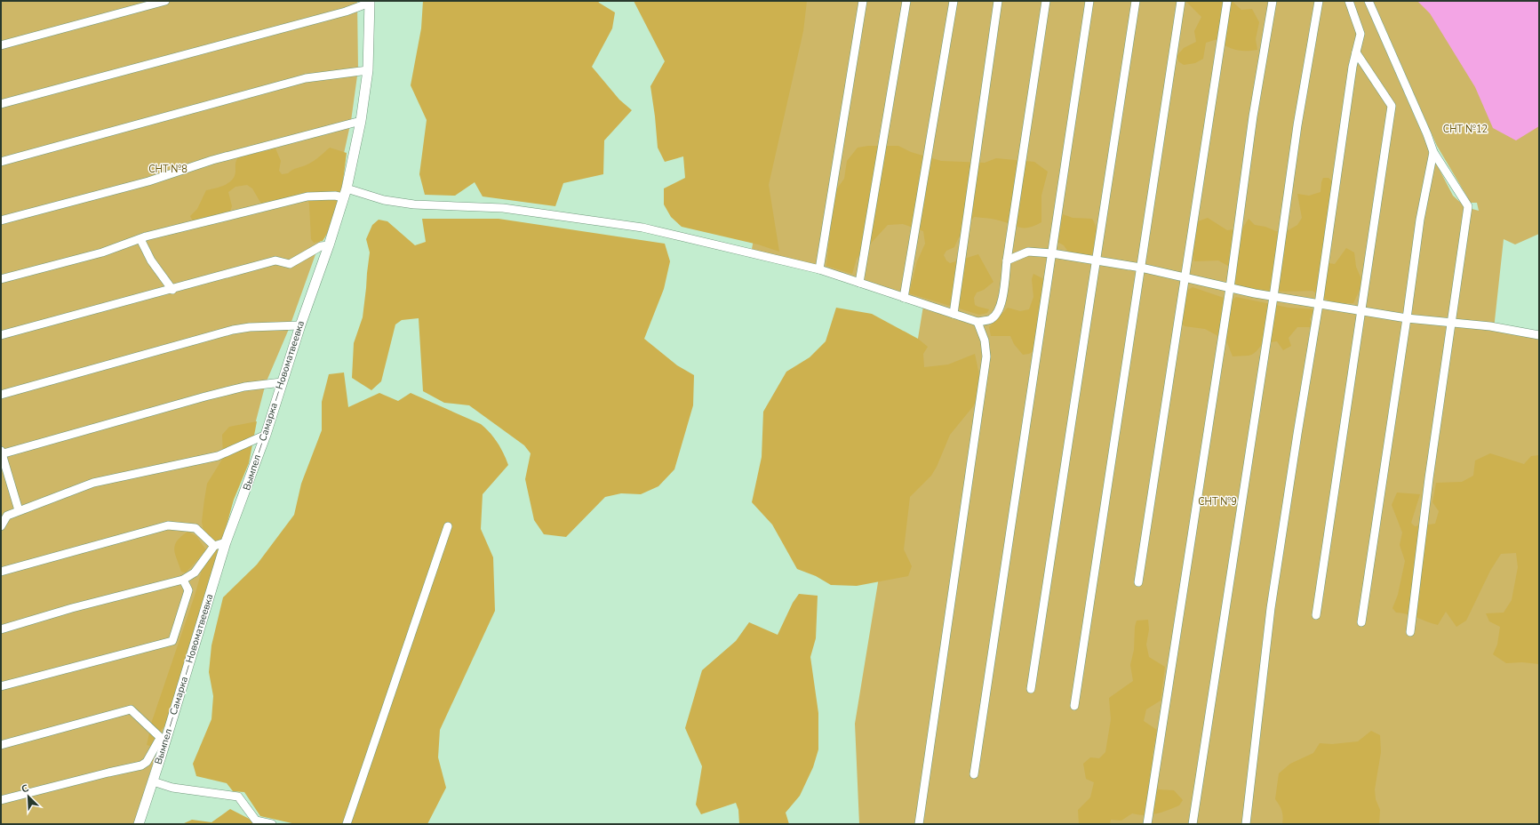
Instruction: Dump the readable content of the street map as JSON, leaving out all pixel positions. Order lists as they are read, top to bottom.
{
  "streets": {
    "main road": ["Вымпел — Самарка — Новоматвеевка"]
  },
  "parks": ["СНТ №12", "СНТ №8", "СНТ №9"],
  "north": "top left"
}
